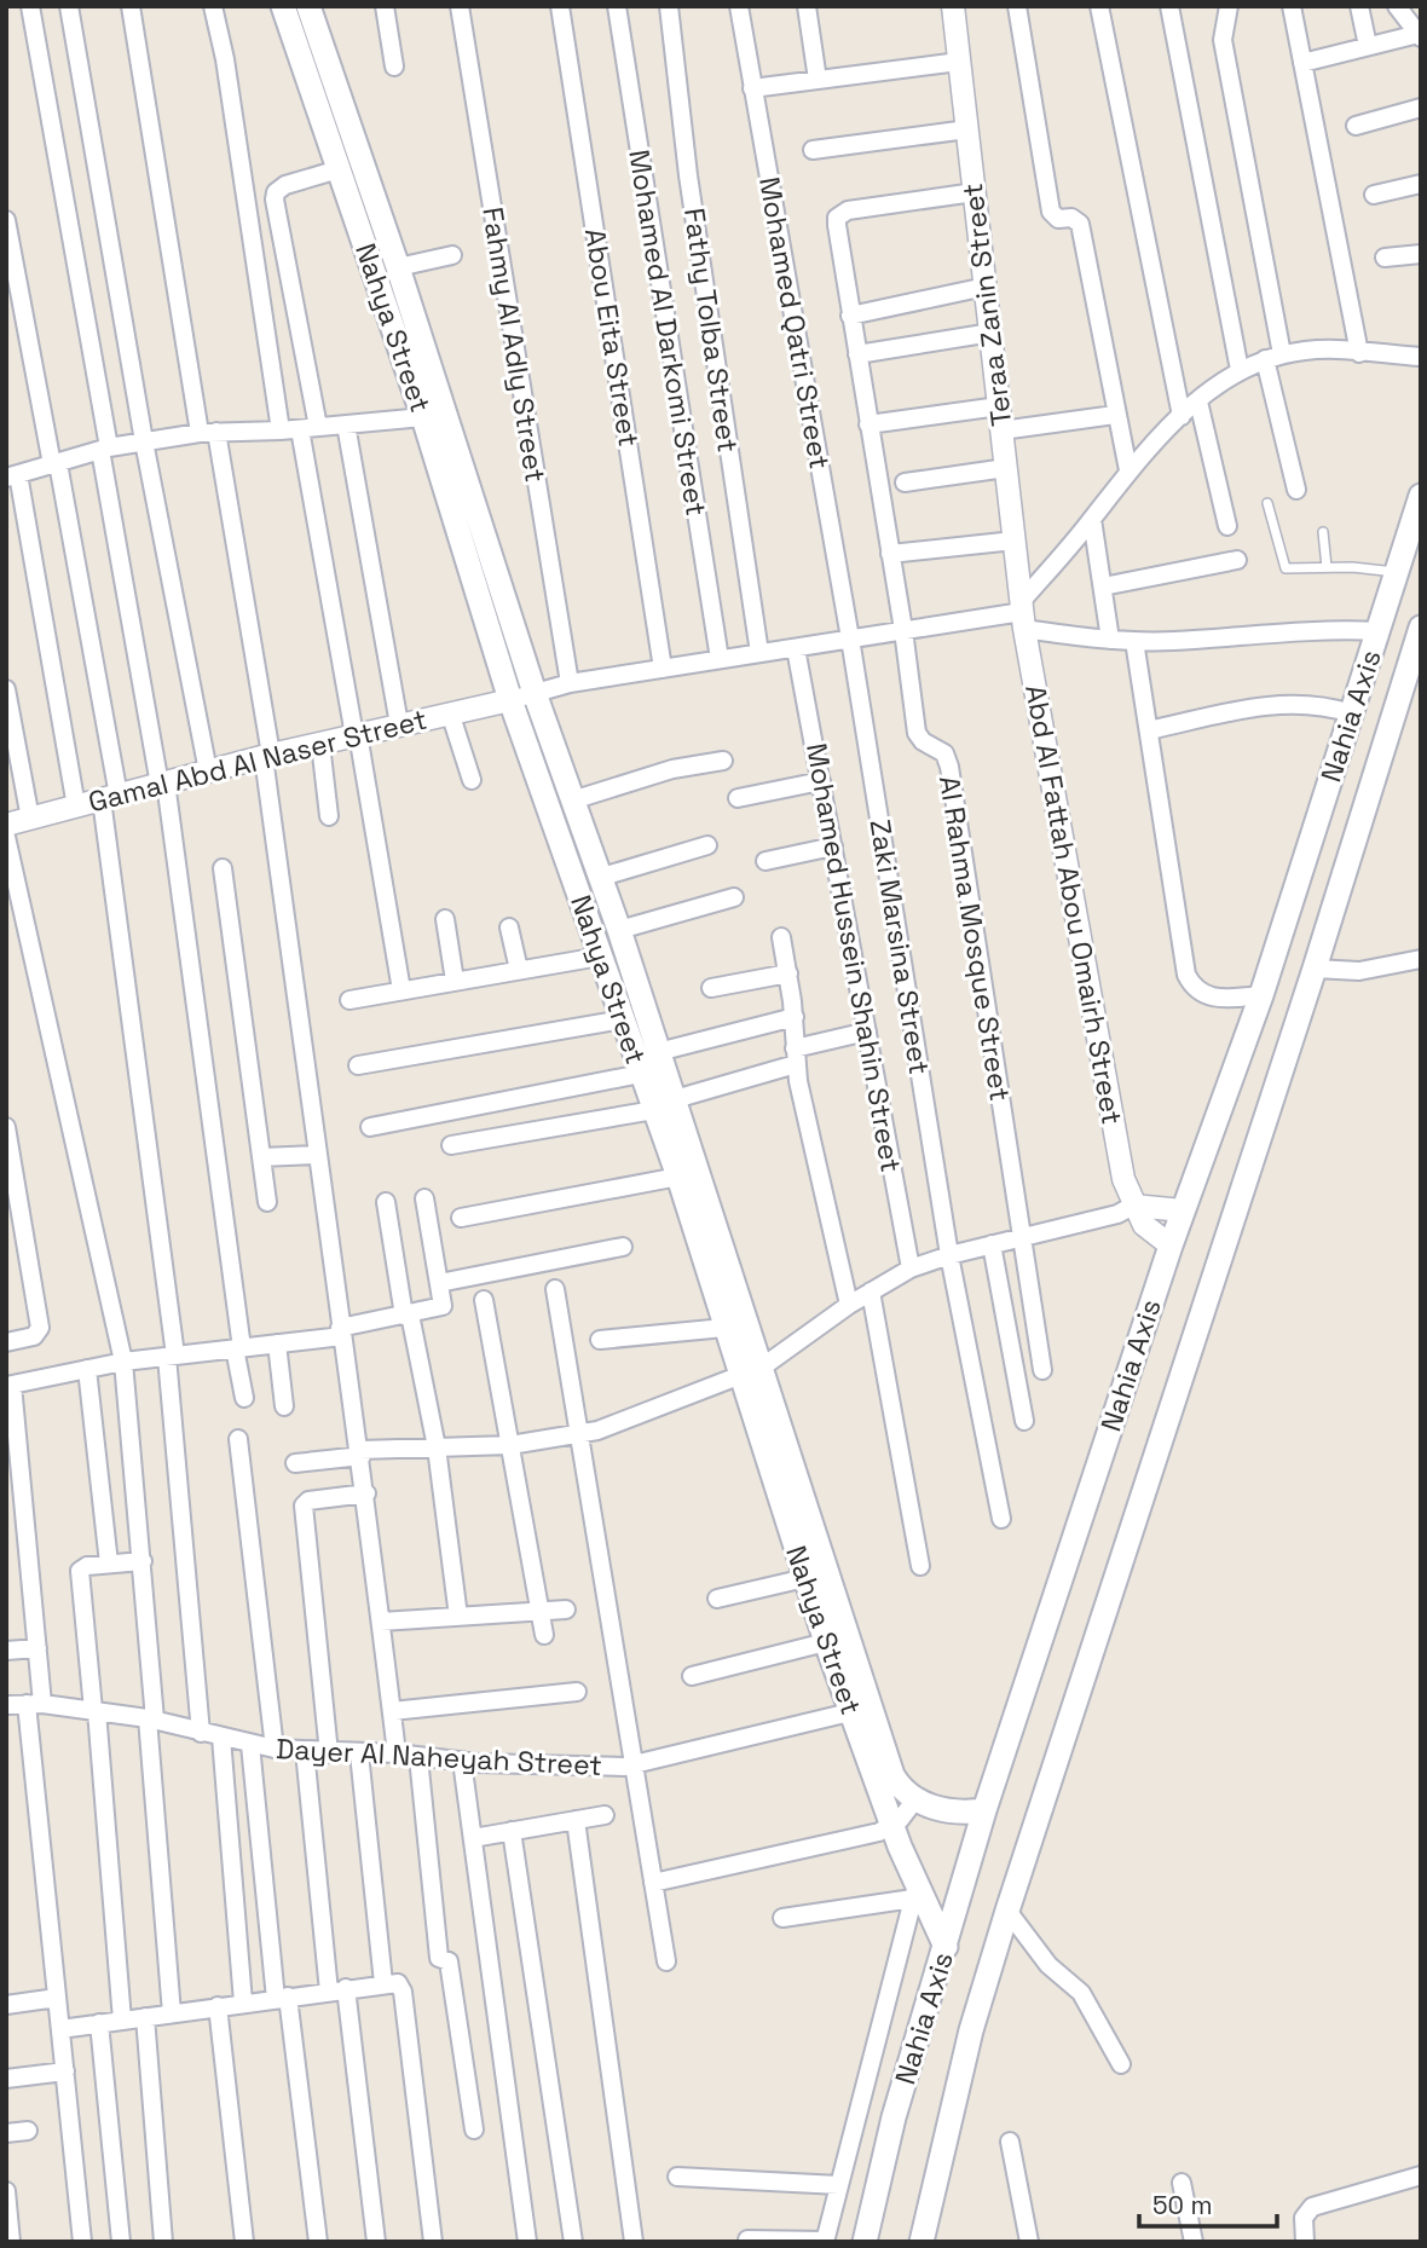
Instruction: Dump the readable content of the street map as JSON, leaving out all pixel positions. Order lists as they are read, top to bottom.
{
  "streets": {
    "main road": ["Nahya Street", "Nahia Axis"],
    "street": [
      "Teraa Zanin Street",
      "Mohamed Qatri Street",
      "Fathy Tolba Street",
      "Mohamed Al Darkomi Street",
      "Abou Eita Street",
      "Fahmy Al Adly Street",
      "Gamal Abd Al Naser Street",
      "Abd Al Fattah Abou Omairh Street",
      "Al Rahma Mosque Street",
      "Zaki Marsina Street",
      "Mohamed Hussein Shahin Street",
      "Dayer Al Naheyah Street"
    ]
  },
  "crossings": [
    ["Teraa Zanin Street", "Abd Al Fattah Abou Omairh Street"],
    ["Teraa Zanin Street", "Al Rahma Mosque Street"],
    ["Mohamed Qatri Street", "Zaki Marsina Street"],
    ["Nahya Street", "Nahia Axis"],
    ["Nahya Street", "Gamal Abd Al Naser Street"],
    ["Nahya Street", "Dayer Al Naheyah Street"],
    ["Nahia Axis", "Abd Al Fattah Abou Omairh Street"]
  ],
  "scale_bar": "50 m"
}
